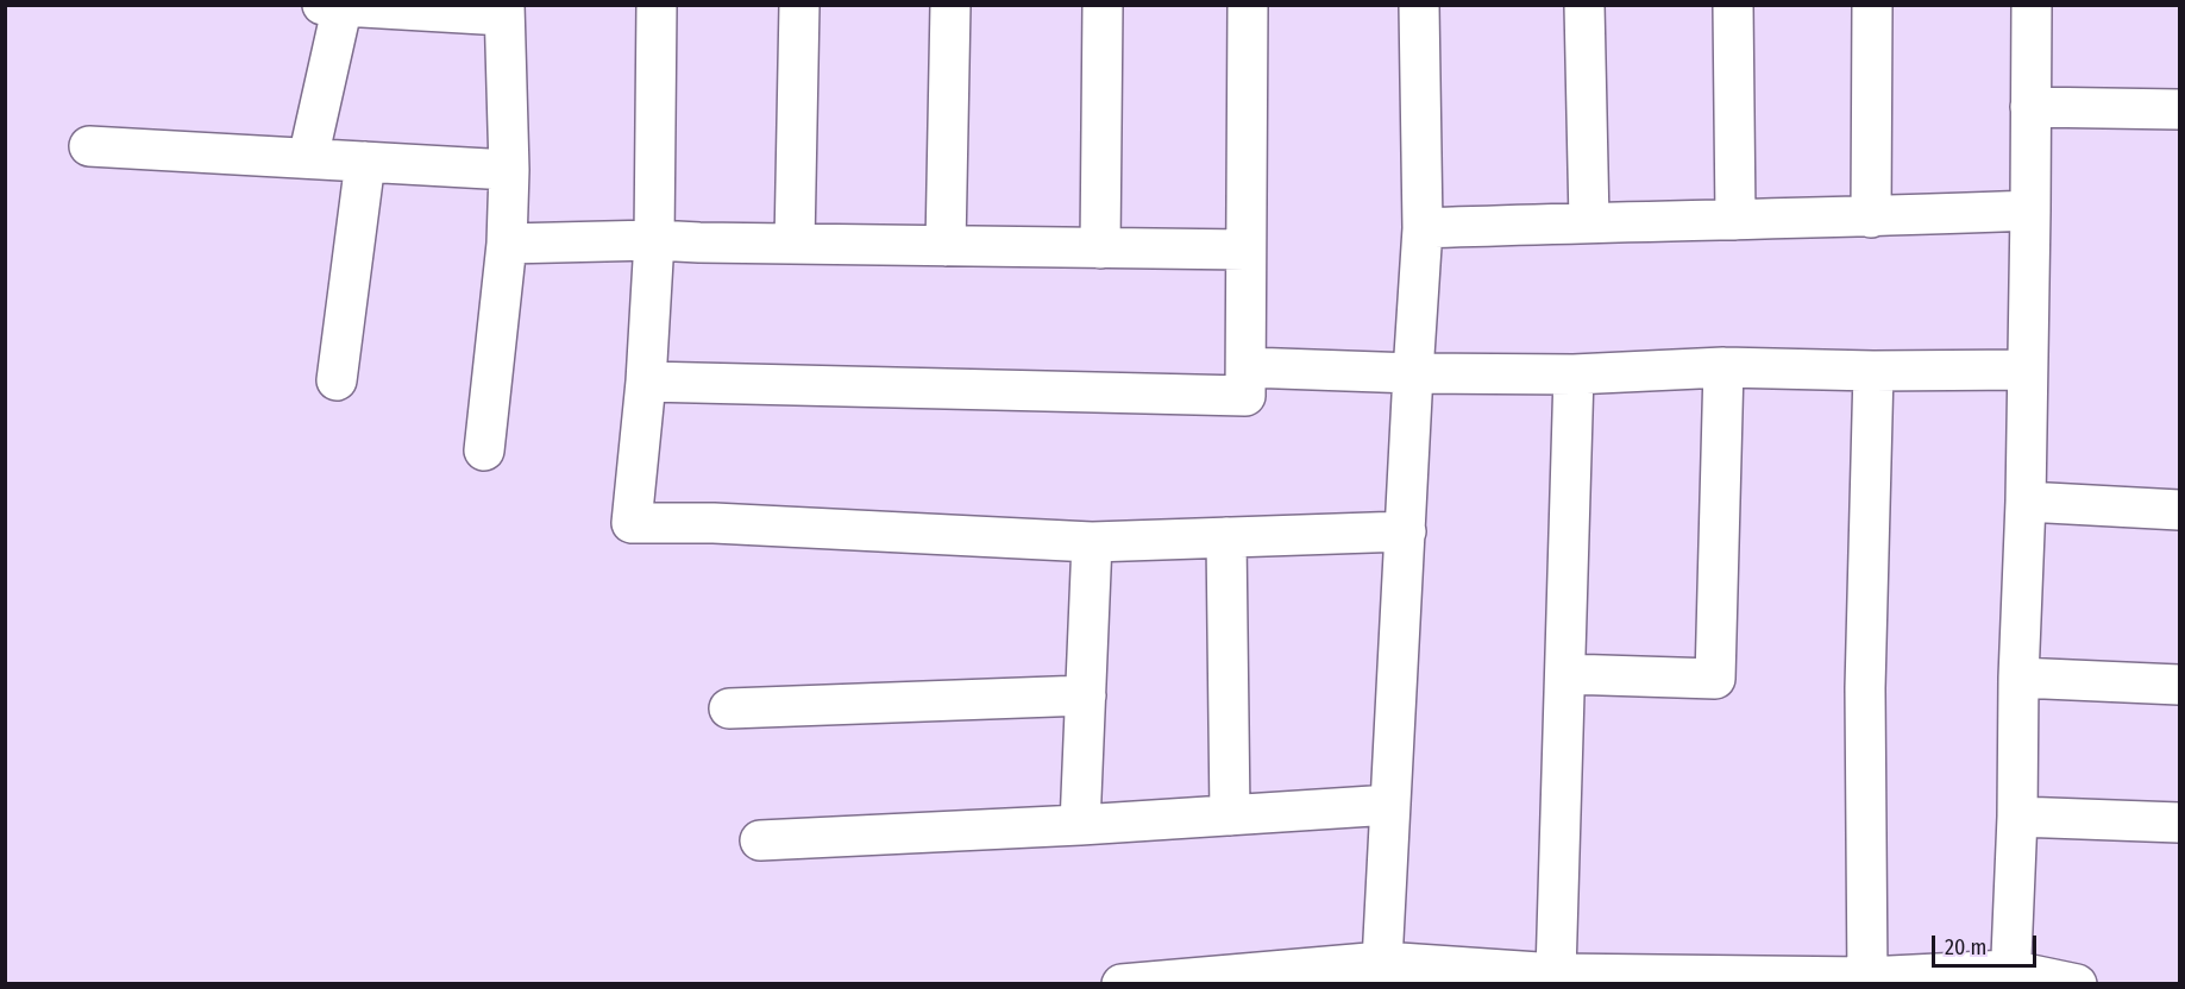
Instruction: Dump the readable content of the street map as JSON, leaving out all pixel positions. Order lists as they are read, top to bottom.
{
  "scale_bar": "20 m"
}
